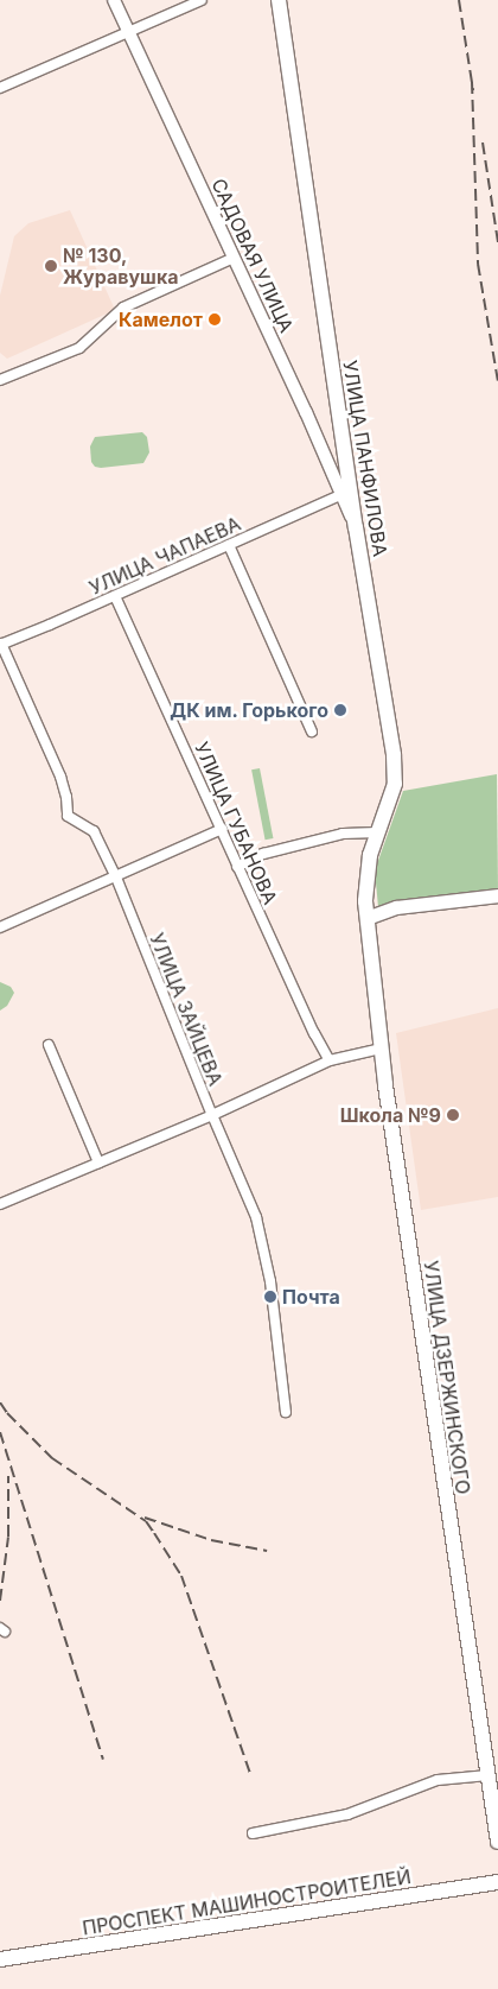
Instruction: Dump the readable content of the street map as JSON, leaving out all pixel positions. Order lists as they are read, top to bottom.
{
  "streets": {
    "main road": ["УЛИЦА ПАНФИЛОВА", "УЛИЦА ДЗЕРЖИНСКОГО", "ПРОСПЕКТ МАШИНОСТРОИТЕЛЕЙ"],
    "street": [
      "САДОВАЯ УЛИЦА",
      "УЛИЦА ЧАПАЕВА",
      "УЛИЦА ГУБАНОВА",
      "УЛИЦА ЗАЙЦЕВА"
    ]
  },
  "crossings": [
    ["САДОВАЯ УЛИЦА", "УЛИЦА ПАНФИЛОВА"],
    ["САДОВАЯ УЛИЦА", "УЛИЦА ЧАПАЕВА"],
    ["УЛИЦА ПАНФИЛОВА", "УЛИЦА ЧАПАЕВА"],
    ["УЛИЦА ПАНФИЛОВА", "УЛИЦА ДЗЕРЖИНСКОГО"],
    ["УЛИЦА ЧАПАЕВА", "УЛИЦА ГУБАНОВА"],
    ["УЛИЦА ЧАПАЕВА", "УЛИЦА ЗАЙЦЕВА"]
  ],
  "places": [
    "№ 130, Журавушка",
    "Камелот",
    "ДК им. Горького",
    "Школа №9",
    "Почта"
  ]
}
